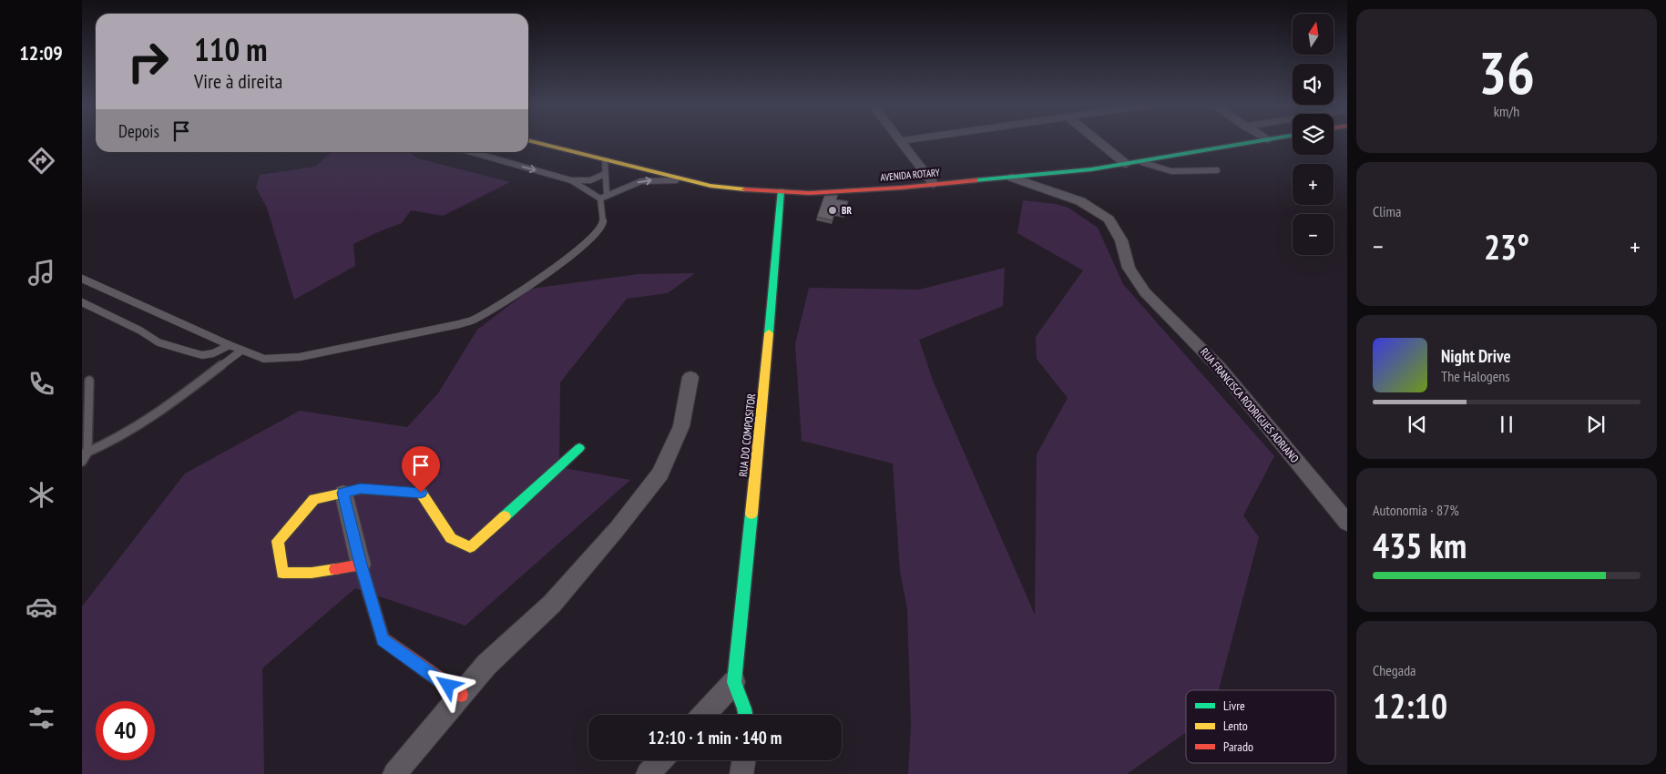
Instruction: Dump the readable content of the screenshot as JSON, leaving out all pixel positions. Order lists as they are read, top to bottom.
{
  "streets": {
    "main road": ["AVENIDA ROTARY", "RUA DO COMPOSITOR"],
    "street": ["RUA FRANCISCA RODRIGUES ADRIANO"]
  },
  "crossings": [
    ["AVENIDA ROTARY", "RUA FRANCISCA RODRIGUES ADRIANO"],
    ["AVENIDA ROTARY", "RUA DO COMPOSITOR"]
  ],
  "places": ["BR"],
  "legend": ["Livre", "Lento", "Parado"],
  "north": "top",
  "page": {
    "tabs": "12:09",
    "tile": [
      ["36", "km/h"],
      "Clima",
      ["Autonomia · 87%", "435 km"],
      ["Chegada", "12:10"]
    ],
    "map_buttons": ["+", "−"],
    "turn": ["110 m", "Vire à direita"],
    "then": "Depois",
    "heat": ["−", "23°", "+"],
    "song": ["Night Drive", "The Halogens"],
    "limit": "40",
    "trip": "12:10 · 1 min · 140 m"
  }
}
